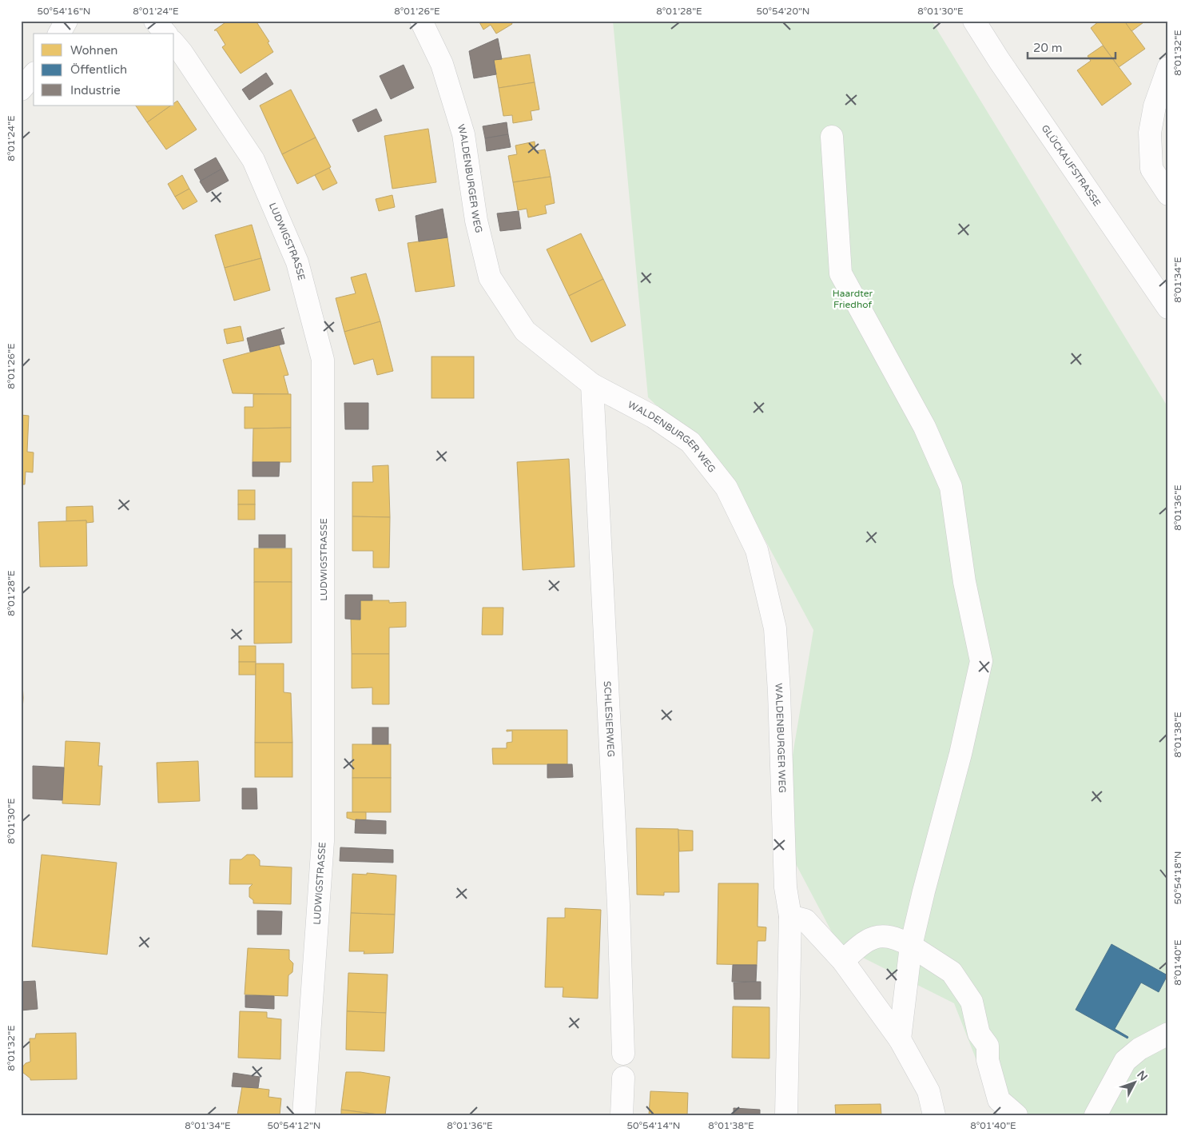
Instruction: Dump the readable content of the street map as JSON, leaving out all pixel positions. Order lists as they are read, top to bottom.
{
  "streets": {
    "street": [
      "GLÜCKAUFSTRASSE",
      "WALDENBURGER WEG",
      "LUDWIGSTRASSE",
      "SCHLESIERWEG"
    ]
  },
  "crossings": [
    ["WALDENBURGER WEG", "SCHLESIERWEG"]
  ],
  "parks": ["Haardter Friedhof"],
  "legend": ["Wohnen", "Öffentlich", "Industrie"],
  "scale_bar": "20 m",
  "north": "top right",
  "coordinates": [
    "50°54'16\"N",
    "8°01'24\"E",
    "8°01'26\"E",
    "8°01'28\"E",
    "50°54'20\"N",
    "8°01'30\"E",
    "8°01'32\"E",
    "8°01'34\"E",
    "8°01'36\"E",
    "8°01'38\"E",
    "50°54'18\"N",
    "8°01'40\"E",
    "50°54'12\"N",
    "50°54'14\"N"
  ]
}
